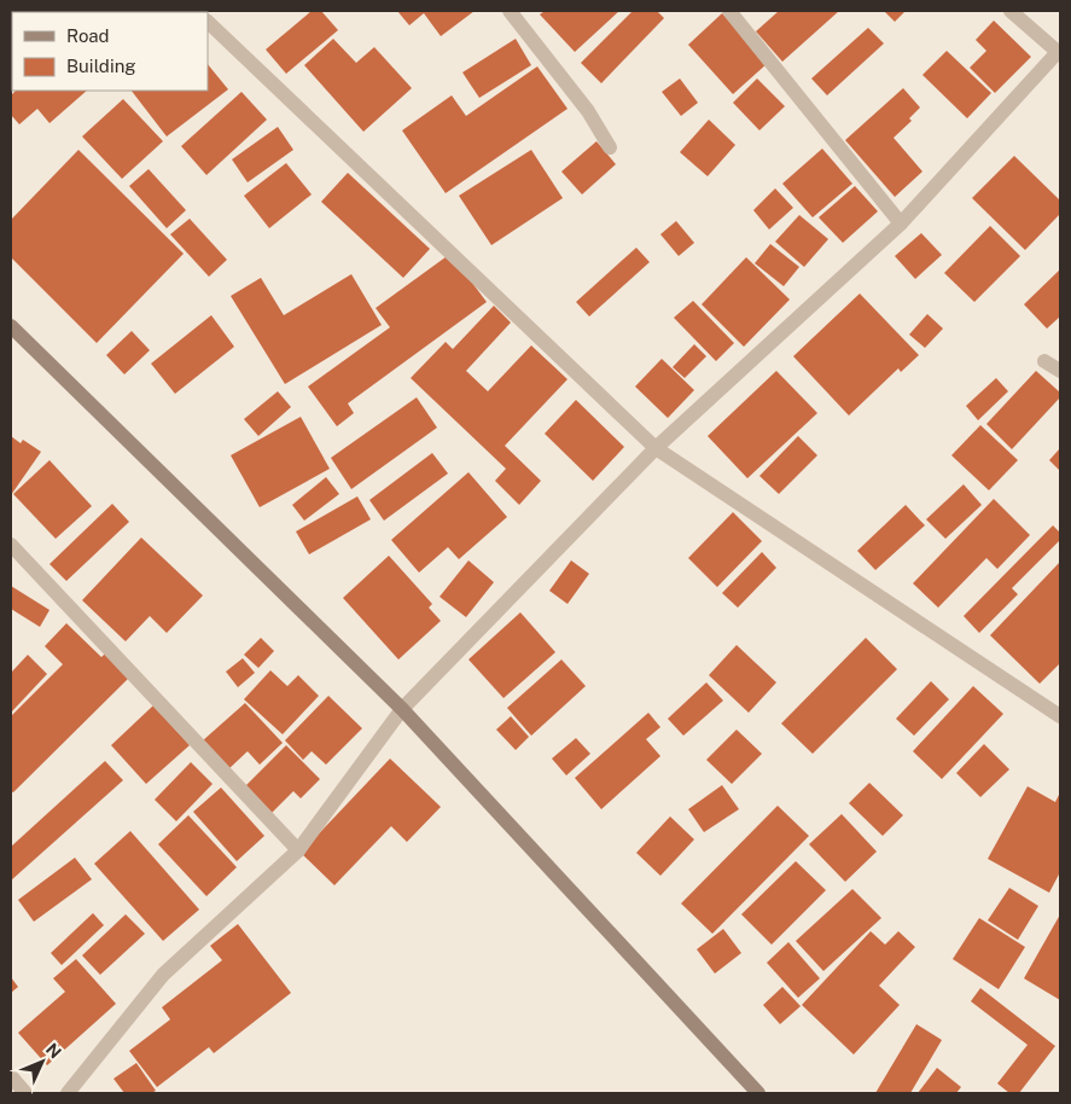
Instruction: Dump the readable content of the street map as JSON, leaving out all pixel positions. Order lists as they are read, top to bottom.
{
  "legend": ["Road", "Building"],
  "north": "top right"
}
